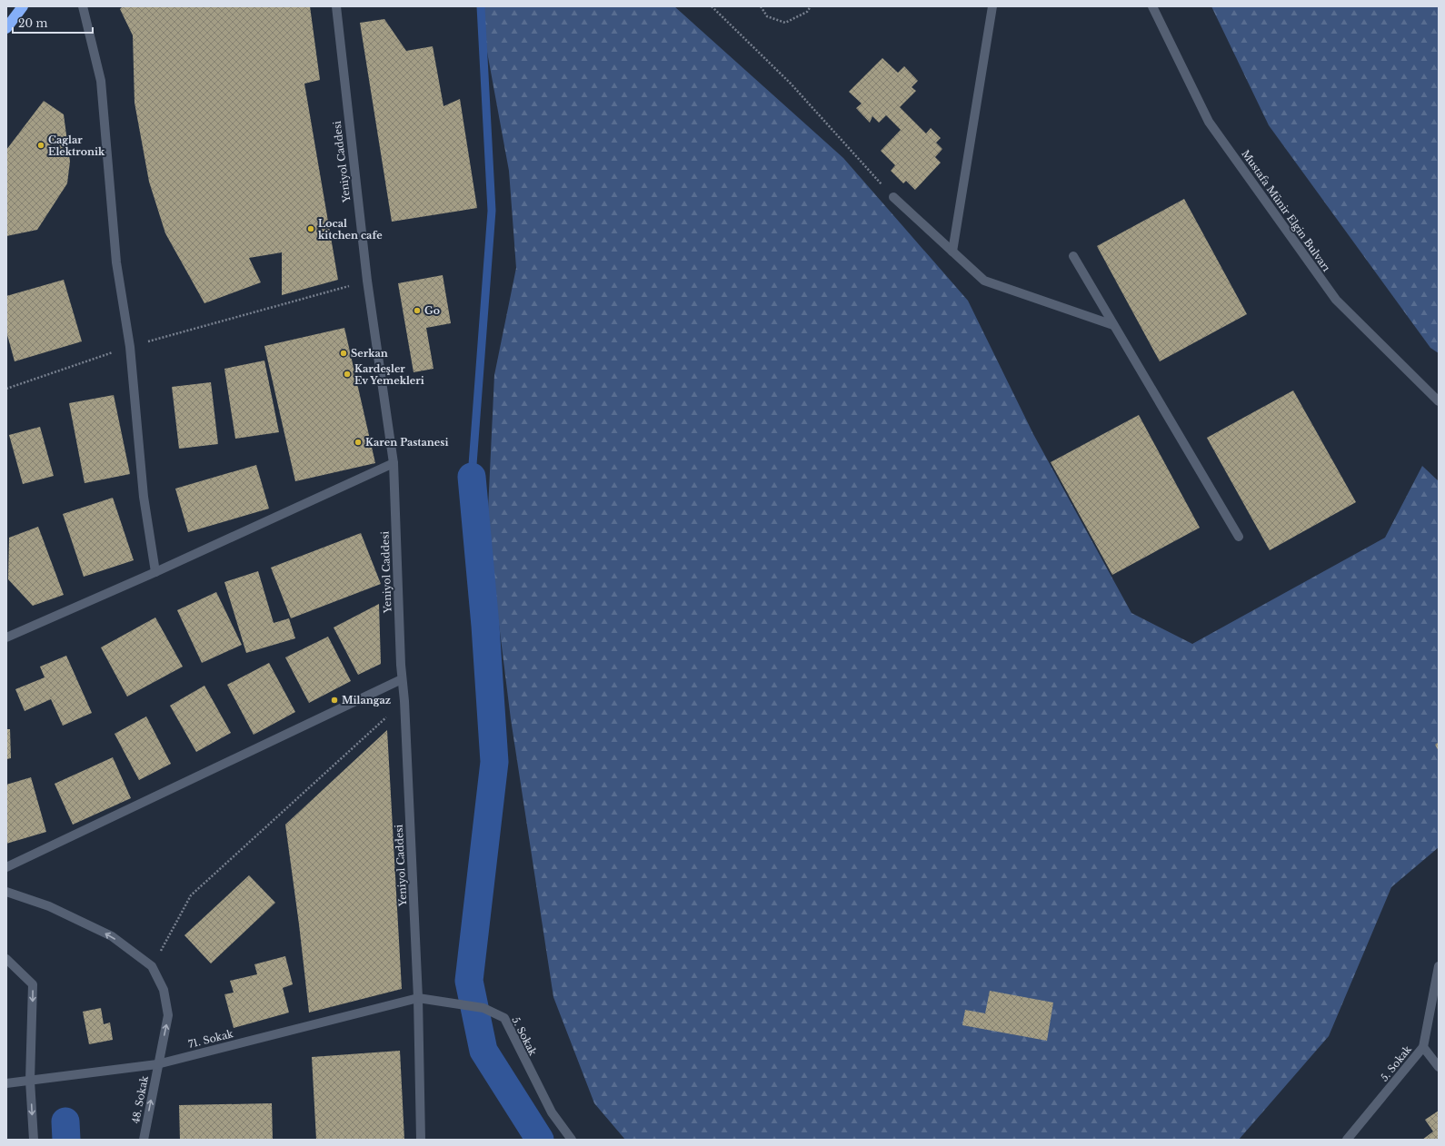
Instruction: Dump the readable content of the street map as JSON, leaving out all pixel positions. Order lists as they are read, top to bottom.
{
  "streets": {
    "street": [
      "Yeniyol Caddesi",
      "Mustafa Münir Elgin Bulvarı",
      "5. Sokak",
      "71. Sokak",
      "48. Sokak"
    ]
  },
  "crossings": [
    ["Yeniyol Caddesi", "5. Sokak"],
    ["Yeniyol Caddesi", "71. Sokak"],
    ["5. Sokak", "71. Sokak"],
    ["71. Sokak", "48. Sokak"]
  ],
  "one_way": ["48. Sokak"],
  "places": [
    "Caglar Elektronik",
    "Local kitchen cafe",
    "Go",
    "Serkan",
    "Kardeşler Ev Yemekleri",
    "Karen Pastanesi",
    "Milangaz"
  ],
  "scale_bar": "20 m"
}
